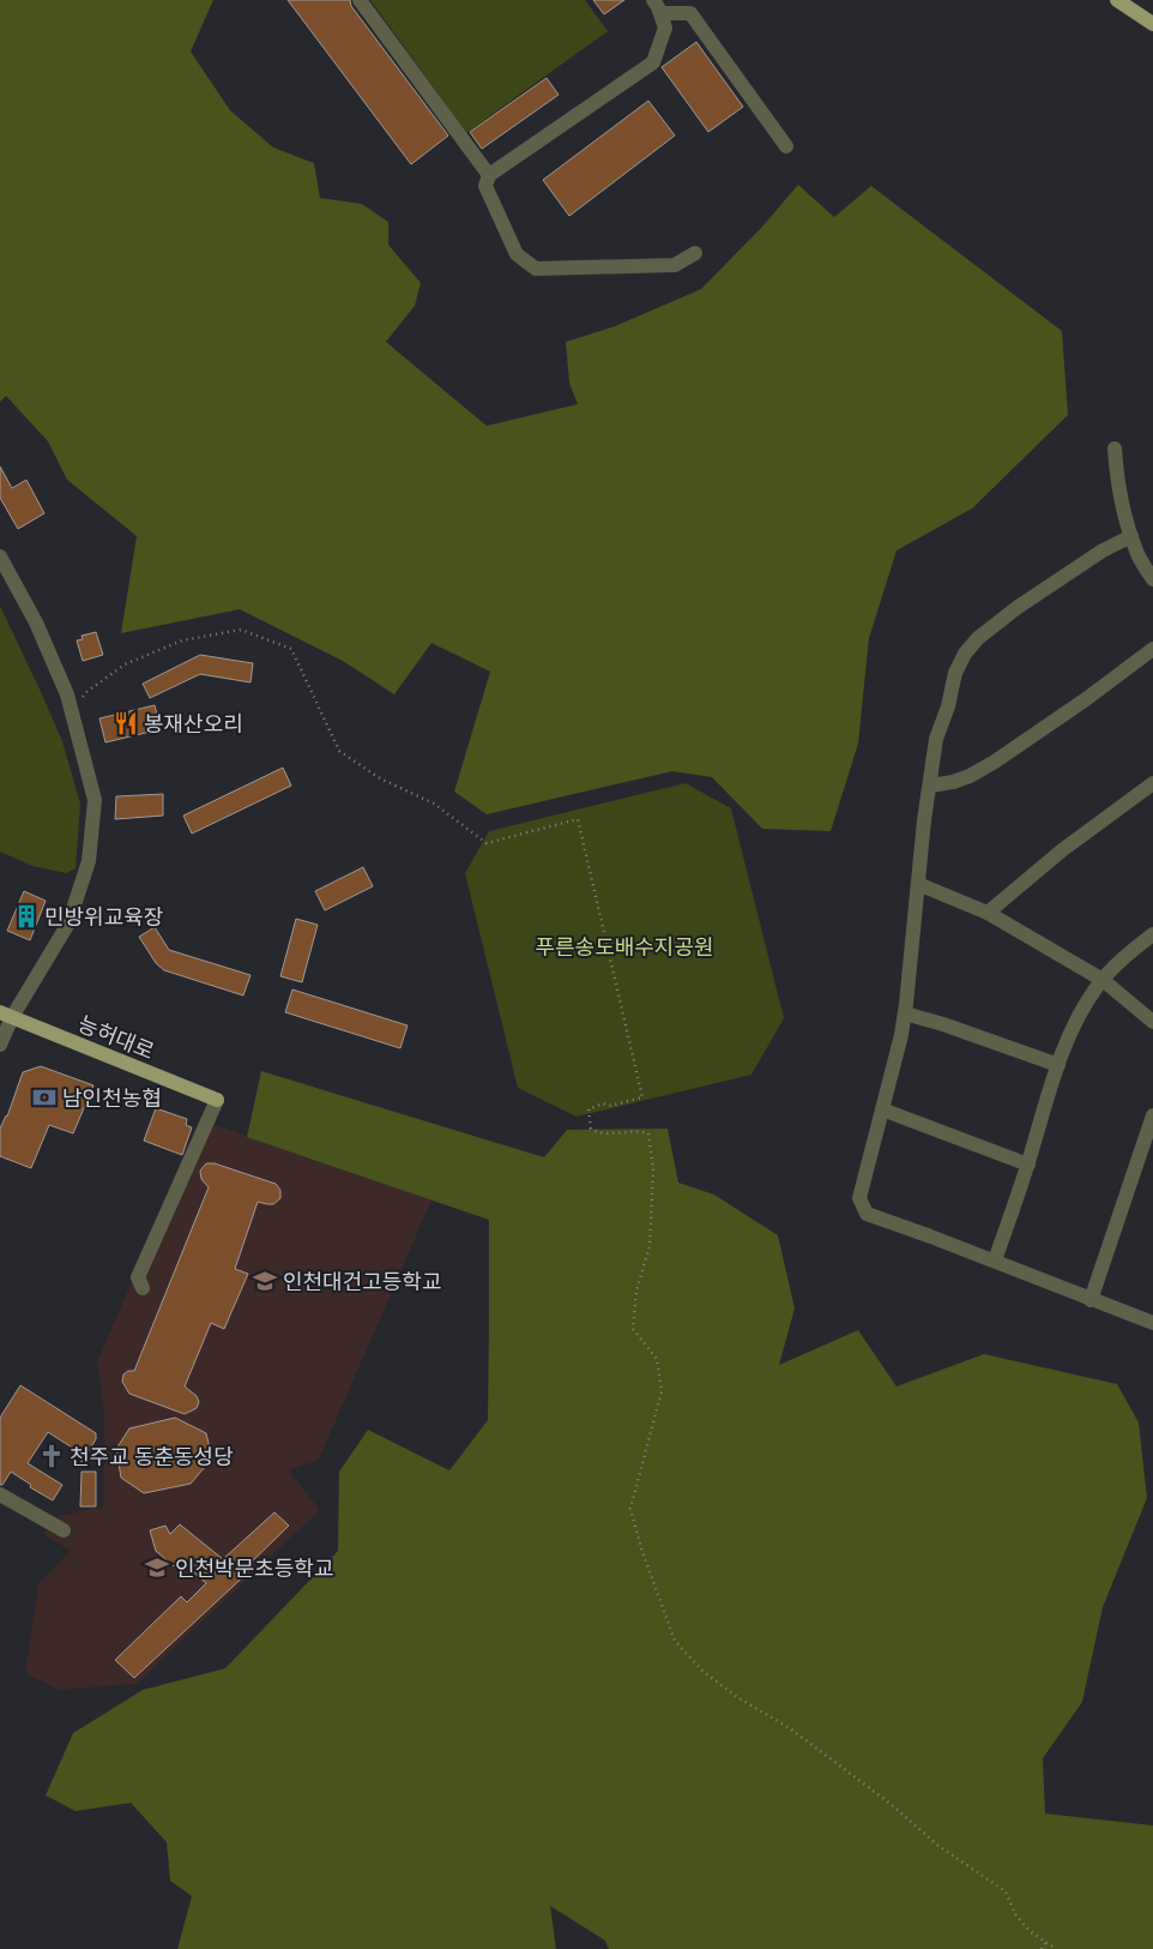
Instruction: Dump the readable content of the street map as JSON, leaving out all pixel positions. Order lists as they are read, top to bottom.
{
  "streets": {
    "main road": ["능허대로"]
  },
  "parks": ["푸른송도배수지공원"],
  "places": {
    "restaurant": ["봉재산오리"],
    "building": ["민방위교육장"],
    "bank": ["남인천농협"],
    "school or university": ["인천대건고등학교", "인천박문초등학교"],
    "church": ["천주교 동춘동성당"]
  }
}
